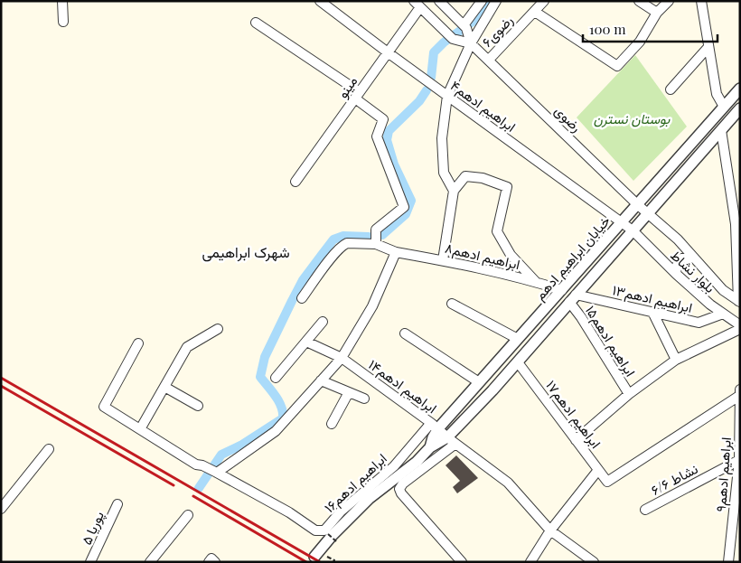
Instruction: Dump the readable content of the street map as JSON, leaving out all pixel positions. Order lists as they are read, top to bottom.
{
  "streets": {
    "street": [
      "رضوی۶",
      "مینو",
      "ابراهیم ادهم۴",
      "رضوی",
      "ابراهیم ادهم۸",
      "خیابان ابراهیم ادهم",
      "بلوار نشاط",
      "ابراهیم ادهم۱۳",
      "ابراهیم ادهم۱۵",
      "ابراهیم ادهم۱۴",
      "ابراهیم ادهم۱۷",
      "ابراهیم ادهم۹",
      "نشاط ۶/۶",
      "ابراهیم ادهم۱۶",
      "پوریا ۵"
    ]
  },
  "crossings": [
    ["رضوی۶", "رضوی"],
    ["مینو", "ابراهیم ادهم۴"],
    ["مینو", "رضوی"],
    ["ابراهیم ادهم۴", "خیابان ابراهیم ادهم"],
    ["ابراهیم ادهم۴", "بلوار نشاط"],
    ["رضوی", "خیابان ابراهیم ادهم"],
    ["رضوی", "بلوار نشاط"],
    ["ابراهیم ادهم۸", "خیابان ابراهیم ادهم"],
    ["خیابان ابراهیم ادهم", "بلوار نشاط"],
    ["خیابان ابراهیم ادهم", "ابراهیم ادهم۱۳"],
    ["خیابان ابراهیم ادهم", "ابراهیم ادهم۱۵"],
    ["خیابان ابراهیم ادهم", "ابراهیم ادهم۱۴"],
    ["خیابان ابراهیم ادهم", "ابراهیم ادهم۱۷"],
    ["خیابان ابراهیم ادهم", "ابراهیم ادهم۱۶"],
    ["بلوار نشاط", "ابراهیم ادهم۱۳"],
    ["ابراهیم ادهم۱۳", "ابراهیم ادهم۱۵"],
    ["ابراهیم ادهم۱۴", "ابراهیم ادهم۱۶"],
    ["ابراهیم ادهم۱۷", "ابراهیم ادهم۹"],
    ["ابراهیم ادهم۹", "نشاط ۶/۶"]
  ],
  "districts": ["شهرک ابراهیمی"],
  "parks": ["بوستان نسترن"],
  "scale_bar": "100 m"
}
